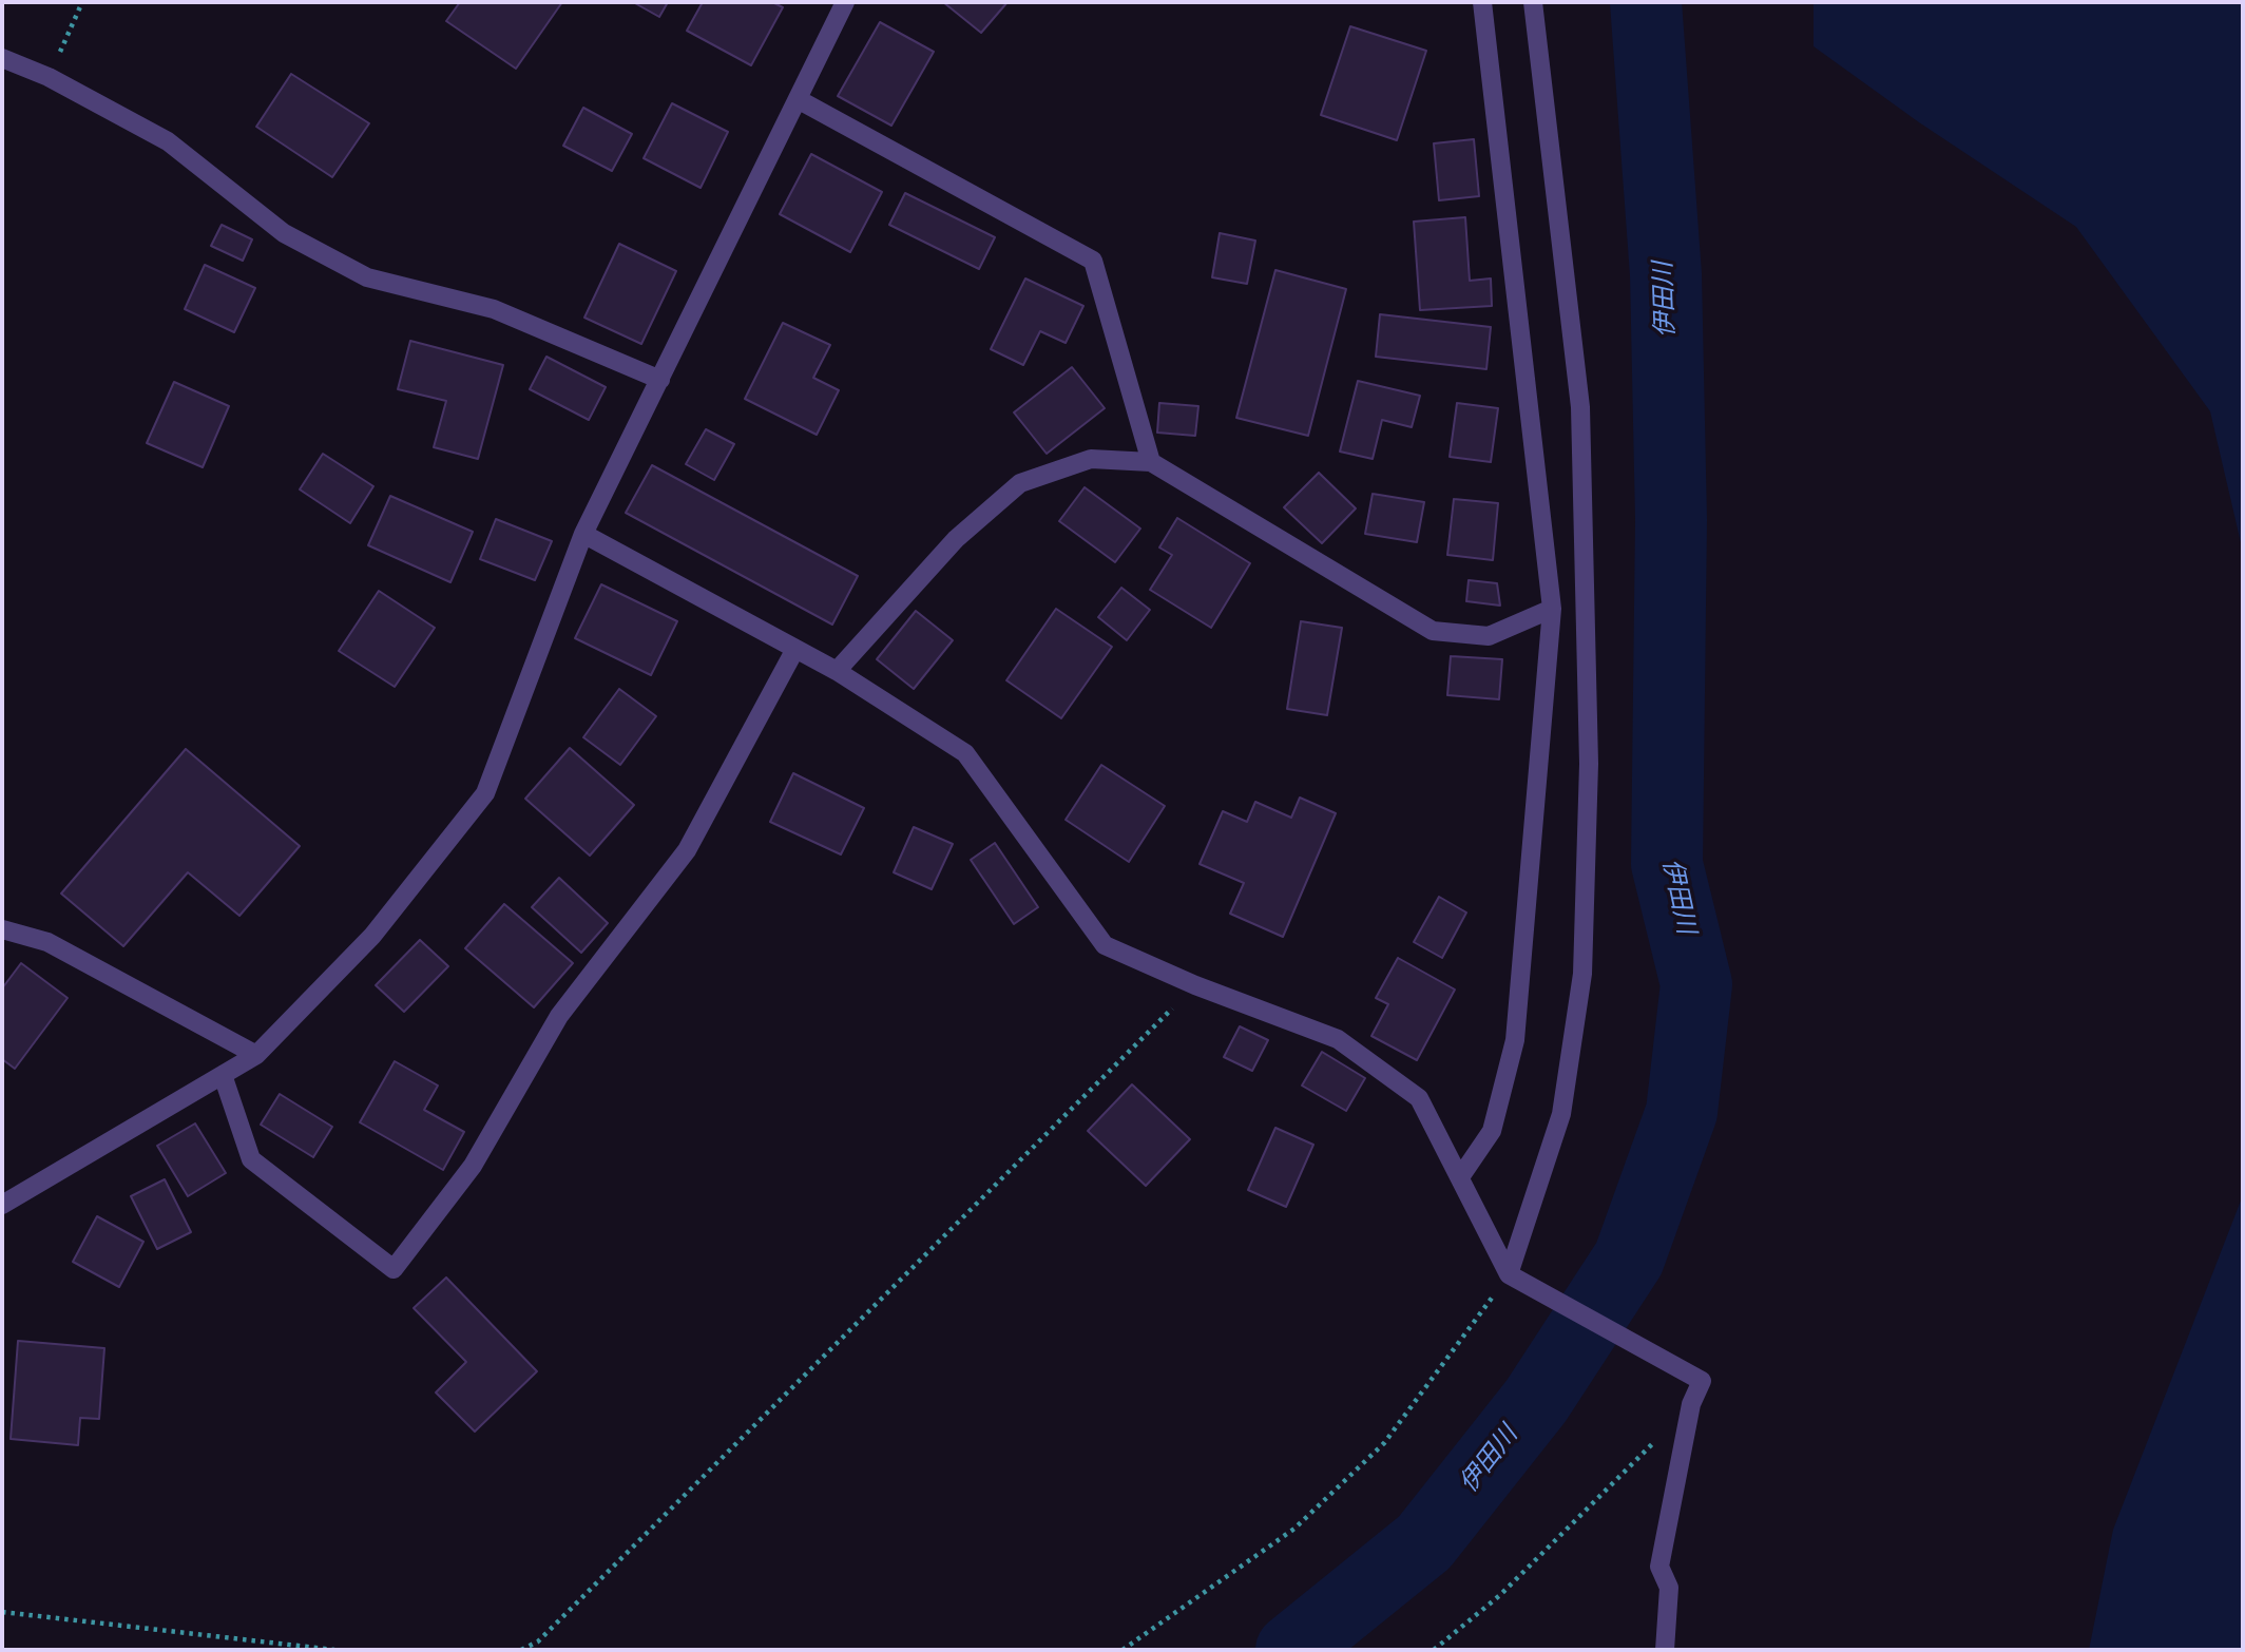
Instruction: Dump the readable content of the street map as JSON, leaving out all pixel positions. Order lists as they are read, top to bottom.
{
  "water": ["伊田川"]
}
